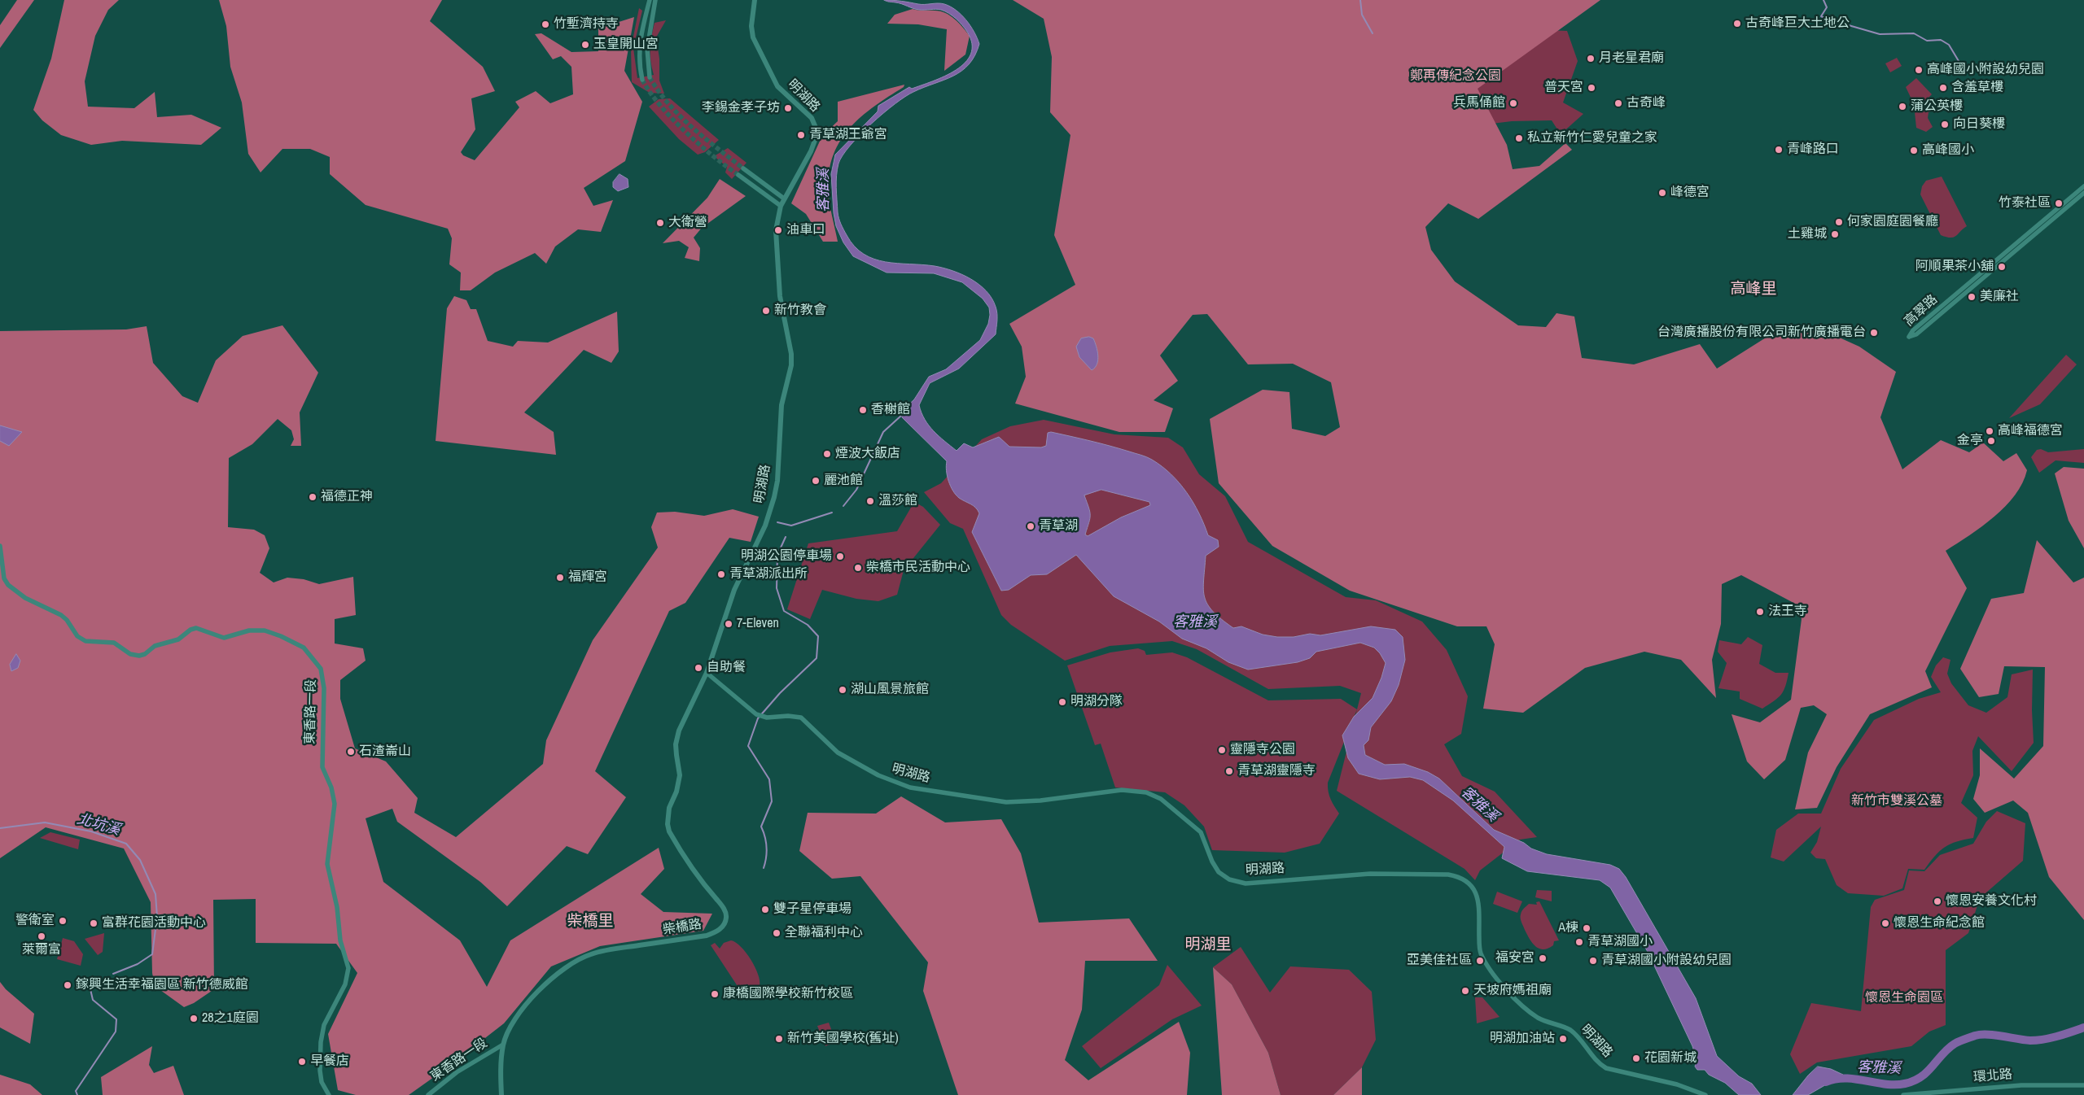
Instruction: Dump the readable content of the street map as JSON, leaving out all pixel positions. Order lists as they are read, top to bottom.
{
  "streets": {
    "main road": ["明湖路", "柴橋路"],
    "street": ["高翠路", "東香路一段", "環北路"]
  },
  "crossings": [
    ["明湖路", "柴橋路"],
    ["東香路一段", "柴橋路"]
  ],
  "districts": ["高峰里", "柴橋里", "明湖里"],
  "water": ["客雅溪", "北坑溪"],
  "parks": ["鄭再傳紀念公園", "新竹市雙溪公墓", "懷恩生命園區"],
  "places": [
    "古奇峰巨大土地公",
    "竹塹濟持寺",
    "玉皇開山宮",
    "月老星君廟",
    "高峰國小附設幼兒園",
    "普天宮",
    "含羞草樓",
    "兵馬俑館",
    "古奇峰",
    "蒲公英樓",
    "李錫金孝子坊",
    "向日葵樓",
    "青草湖王爺宮",
    "私立新竹仁愛兒童之家",
    "青峰路口",
    "高峰國小",
    "峰德宮",
    "竹泰社區",
    "何家園庭園餐廳",
    "大衛營",
    "油車口",
    "土雞城",
    "阿順果茶小舖",
    "美廉社",
    "新竹教會",
    "台灣廣播股份有限公司新竹廣播電台",
    "香榭館",
    "高峰福德宮",
    "金亭",
    "煙波大飯店",
    "麗池館",
    "福德正神",
    "溫莎館",
    "青草湖",
    "明湖公園停車場",
    "柴橋市民活動中心",
    "青草湖派出所",
    "福輝宮",
    "法王寺",
    "7-Eleven",
    "自助餐",
    "湖山風景旅館",
    "明湖分隊",
    "靈隱寺公園",
    "石渣崙山",
    "青草湖靈隱寺",
    "懷恩安養文化村",
    "雙子星停車場",
    "警衛室",
    "富群花園活動中心",
    "懷恩生命紀念館",
    "A棟",
    "全聯福利中心",
    "萊爾富",
    "青草湖國小",
    "福安宮",
    "亞美佳社區",
    "青草湖國小附設幼兒園",
    "鎵興生活幸福園區 新竹德威館",
    "天坡府媽祖廟",
    "康橋國際學校新竹校區",
    "28之1庭園",
    "新竹美國學校(舊址)",
    "明湖加油站",
    "花園新城",
    "早餐店"
  ]
}
